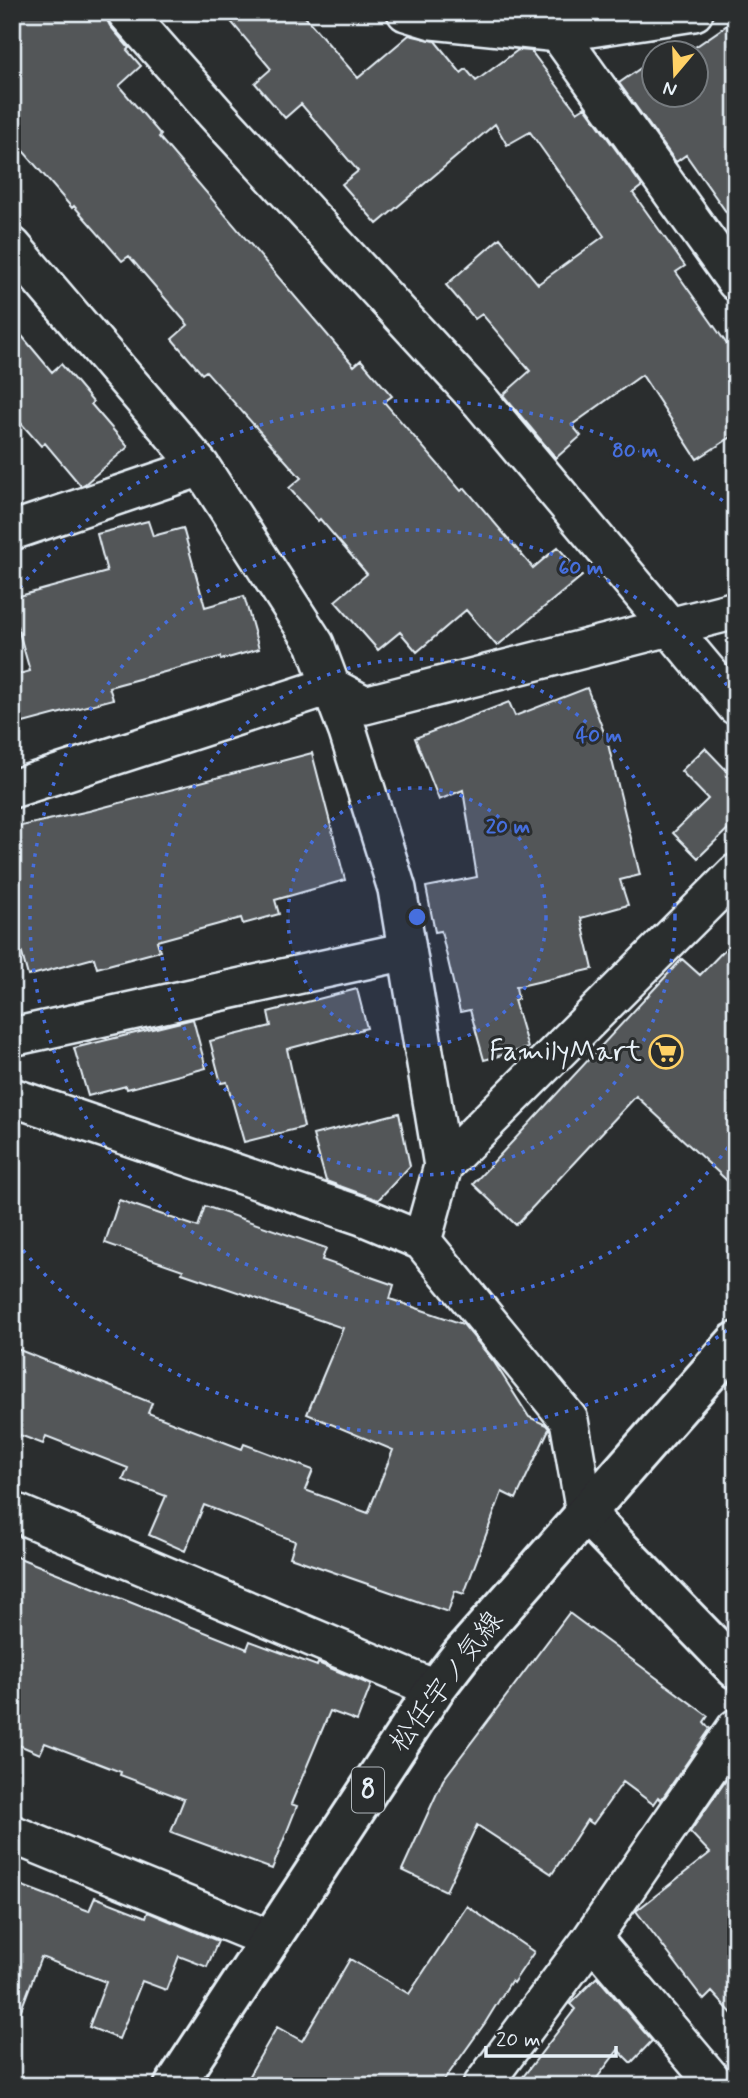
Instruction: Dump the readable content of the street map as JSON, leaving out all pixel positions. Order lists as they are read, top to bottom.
{
  "streets": {
    "main road": ["松任宇ノ気線", "8"]
  },
  "places": {
    "supermarket": ["FamilyMart"]
  },
  "scale_bar": "20 m",
  "north": "bottom",
  "rings": [
    "80 m",
    "60 m",
    "40 m",
    "20 m"
  ]
}
